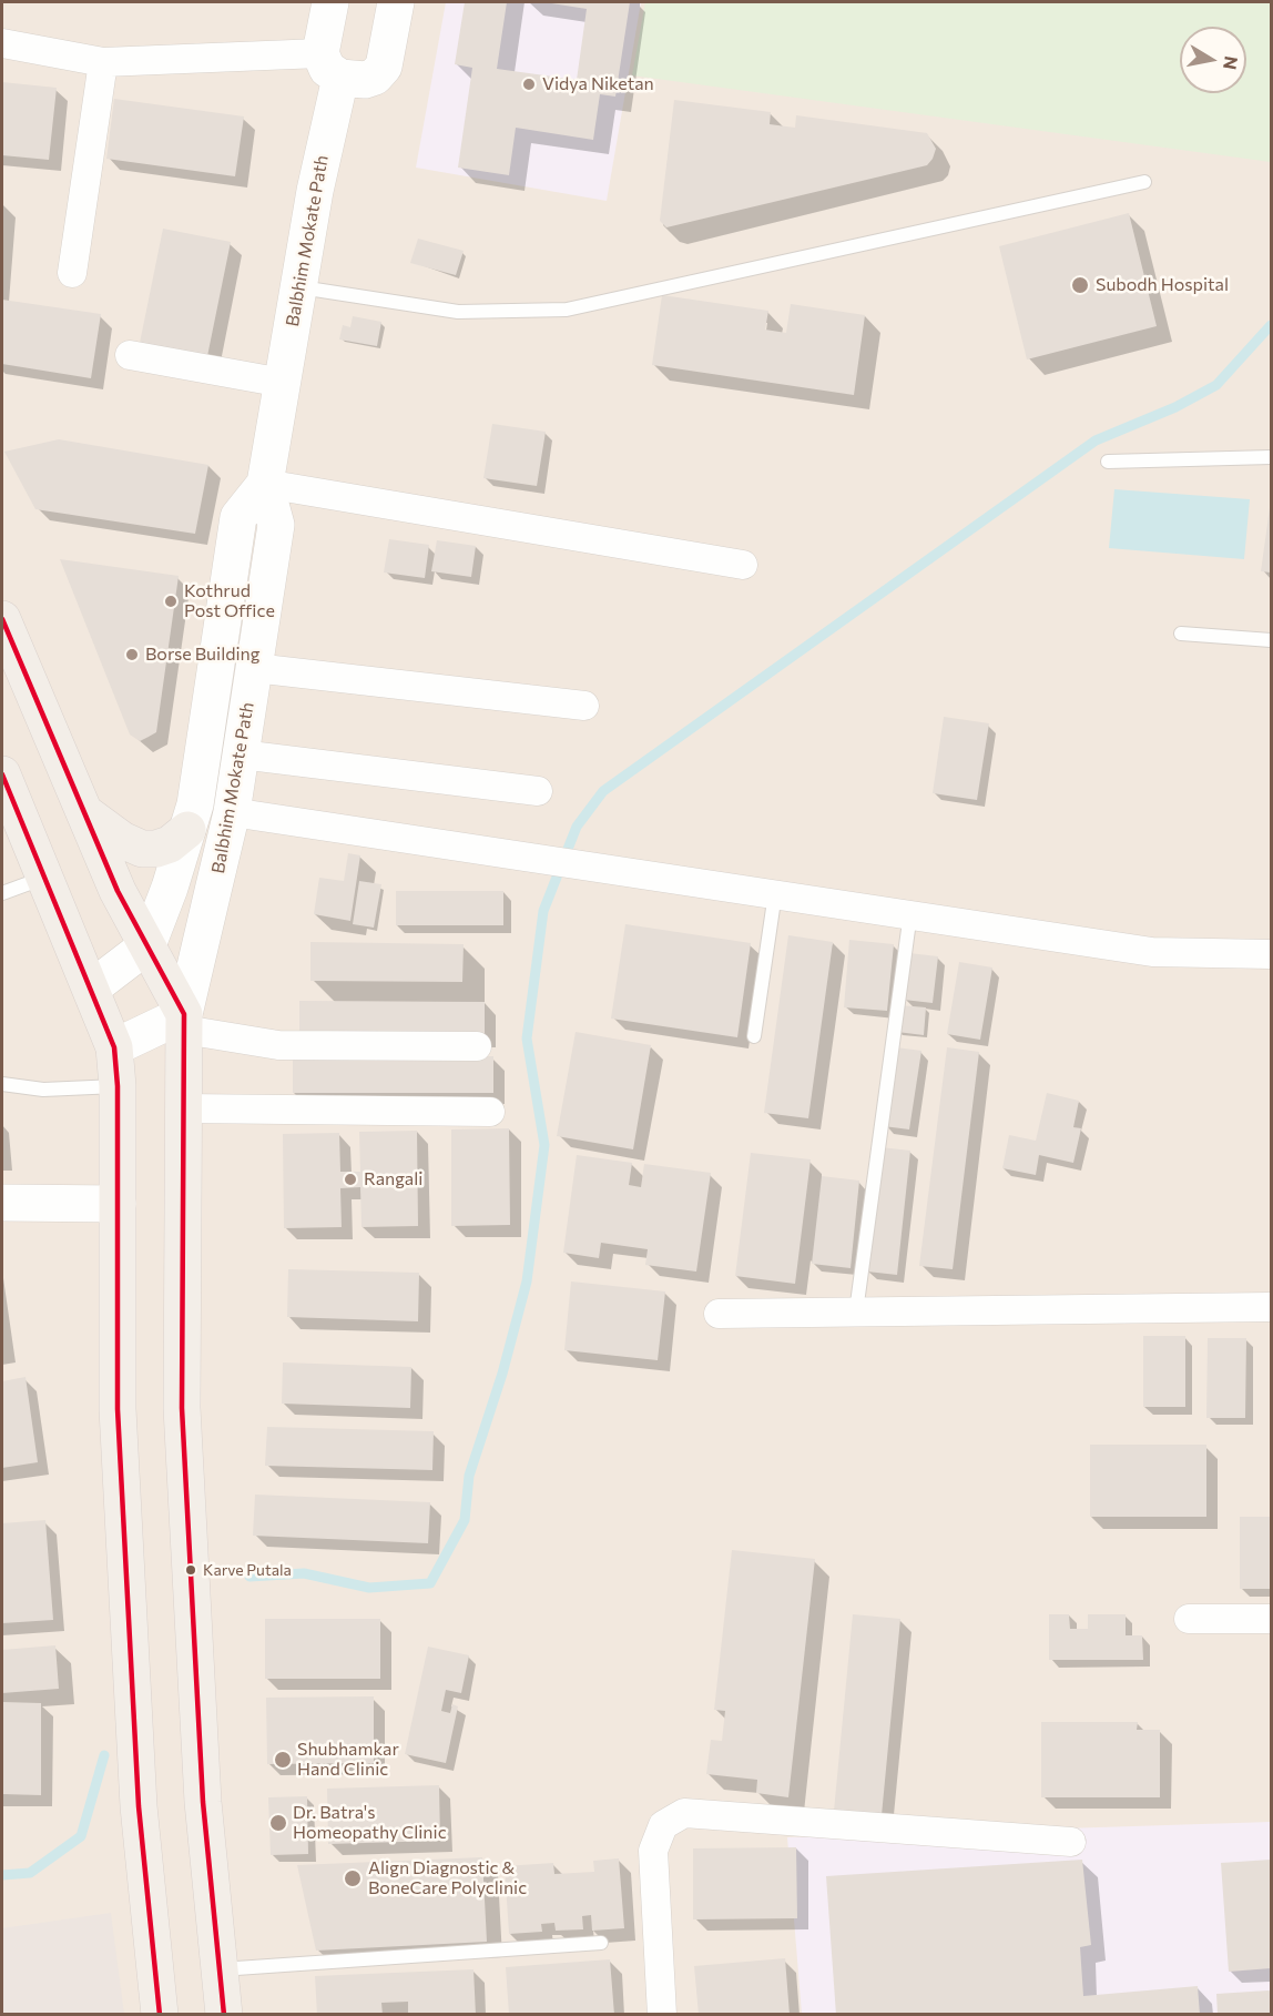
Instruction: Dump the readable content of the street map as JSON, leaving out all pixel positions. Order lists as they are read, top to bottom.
{
  "streets": {
    "main road": ["Balbhim Mokate Path"]
  },
  "places": [
    "Vidya Niketan",
    "Subodh Hospital",
    "Kothrud Post Office",
    "Borse Building",
    "Rangali",
    "Karve Putala",
    "Shubhamkar Hand Clinic",
    "Dr. Batra's Homeopathy Clinic",
    "Align Diagnostic & BoneCare Polyclinic"
  ],
  "north": "right"
}
